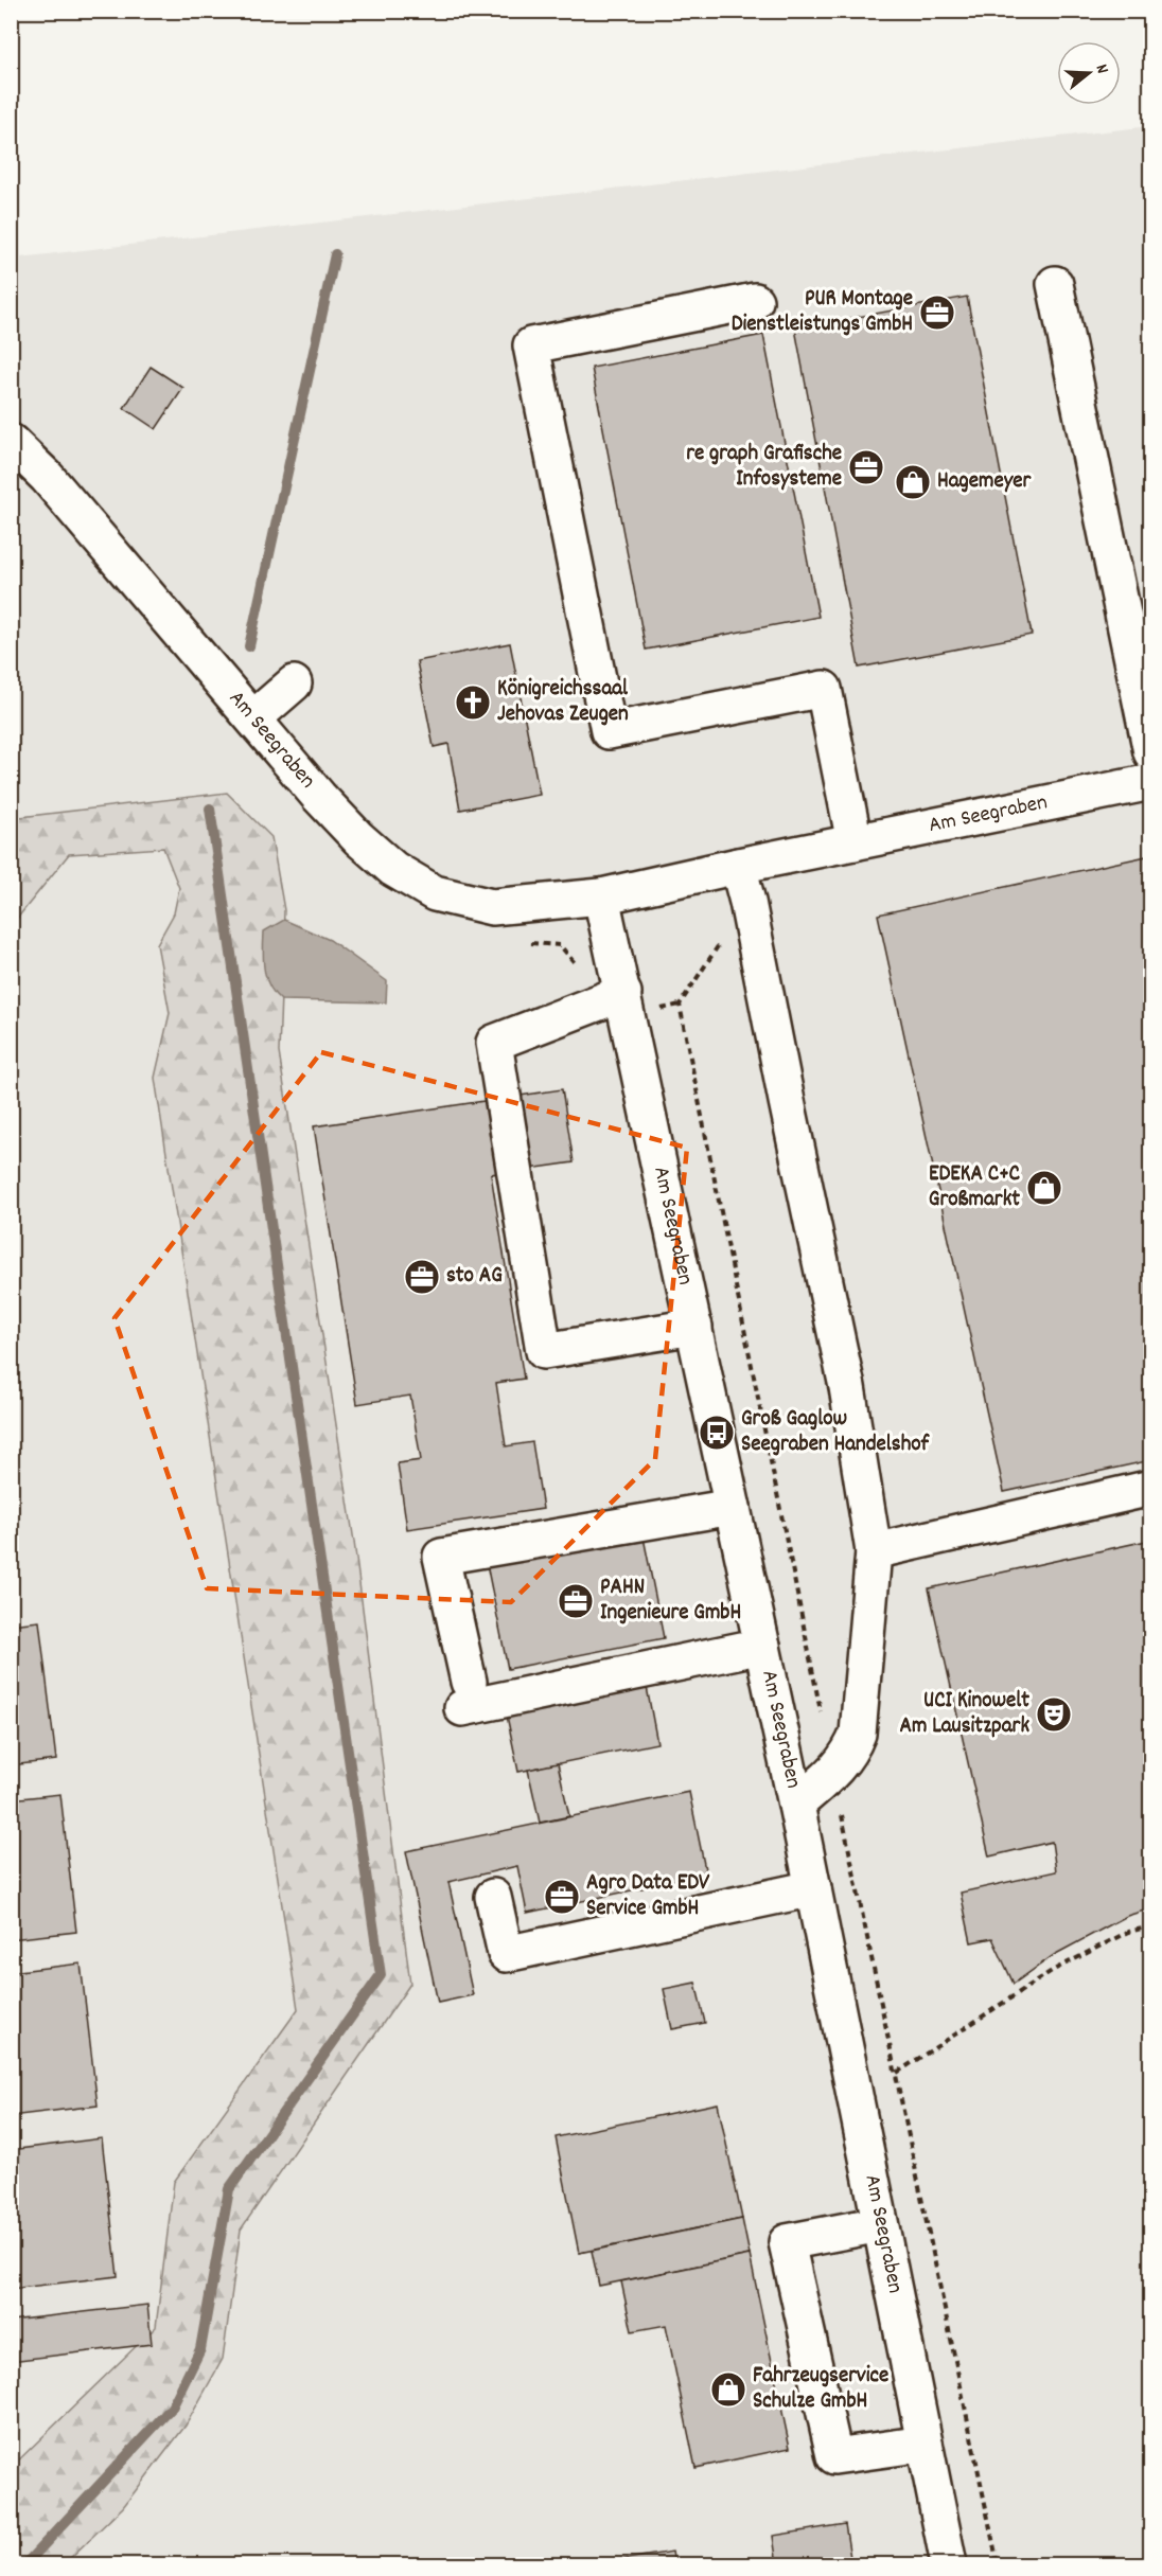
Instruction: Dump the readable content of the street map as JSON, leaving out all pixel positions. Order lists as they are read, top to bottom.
{
  "streets": {
    "street": ["Am Seegraben"]
  },
  "places": {
    "office": [
      "PUR Montage Dienstleistungs GmbH",
      "re graph Grafische Infosysteme",
      "sto AG",
      "PAHN Ingenieure GmbH",
      "Agro Data EDV Service GmbH"
    ],
    "shop": ["Hagemeyer", "EDEKA C+C Großmarkt", "Fahrzeugservice Schulze GmbH"],
    "church": ["Königreichssaal Jehovas Zeugen"],
    "bus stop": ["Groß Gaglow Seegraben Handelshof"],
    "theatre": ["UCI Kinowelt Am Lausitzpark"]
  },
  "north": "right"
}
